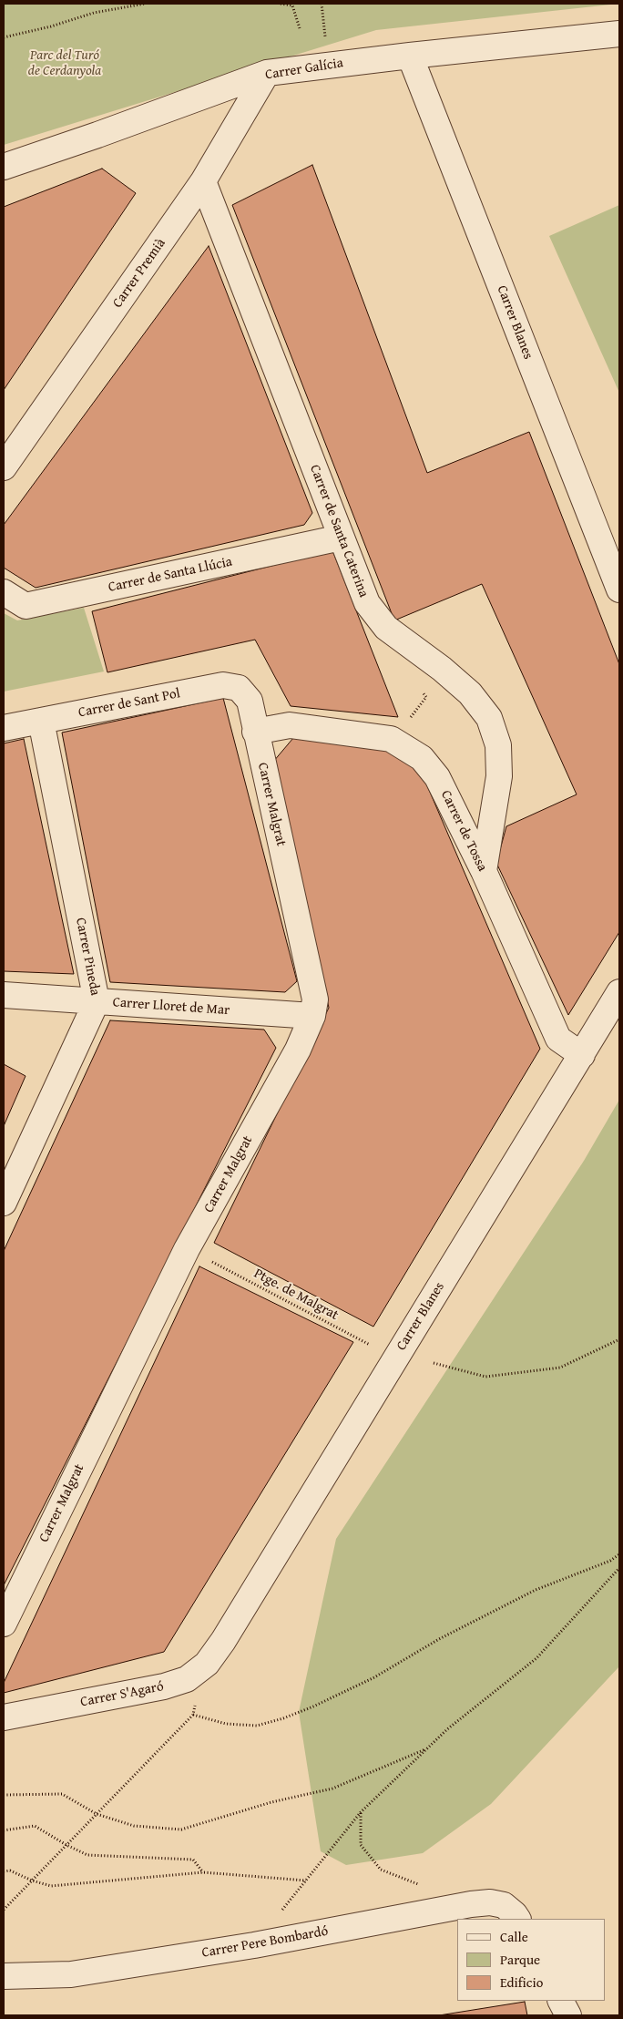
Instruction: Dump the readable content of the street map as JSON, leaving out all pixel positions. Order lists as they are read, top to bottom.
{
  "streets": {
    "street": [
      "Carrer Galícia",
      "Carrer Premià",
      "Carrer Blanes",
      "Carrer de Santa Caterina",
      "Carrer de Santa Llúcia",
      "Carrer de Sant Pol",
      "Carrer Malgrat",
      "Carrer de Tossa",
      "Carrer Pineda",
      "Carrer Lloret de Mar",
      "Carrer S'Agaró",
      "Carrer Pere Bombardó"
    ],
    "path": ["Ptge. de Malgrat"]
  },
  "crossings": [
    ["Carrer Galícia", "Carrer Premià"],
    ["Carrer Galícia", "Carrer Blanes"],
    ["Carrer Premià", "Carrer de Santa Caterina"],
    ["Carrer Blanes", "Carrer de Tossa"],
    ["Carrer Blanes", "Ptge. de Malgrat"],
    ["Carrer Blanes", "Carrer S'Agaró"],
    ["Carrer de Santa Caterina", "Carrer de Santa Llúcia"],
    ["Carrer de Santa Caterina", "Carrer de Tossa"],
    ["Carrer de Sant Pol", "Carrer Malgrat"],
    ["Carrer de Sant Pol", "Carrer Pineda"],
    ["Carrer Malgrat", "Carrer de Tossa"],
    ["Carrer Malgrat", "Carrer Lloret de Mar"],
    ["Carrer Malgrat", "Ptge. de Malgrat"],
    ["Carrer Pineda", "Carrer Lloret de Mar"]
  ],
  "parks": ["Parc del Turó de Cerdanyola"],
  "legend": ["Calle", "Parque", "Edificio"]
}
